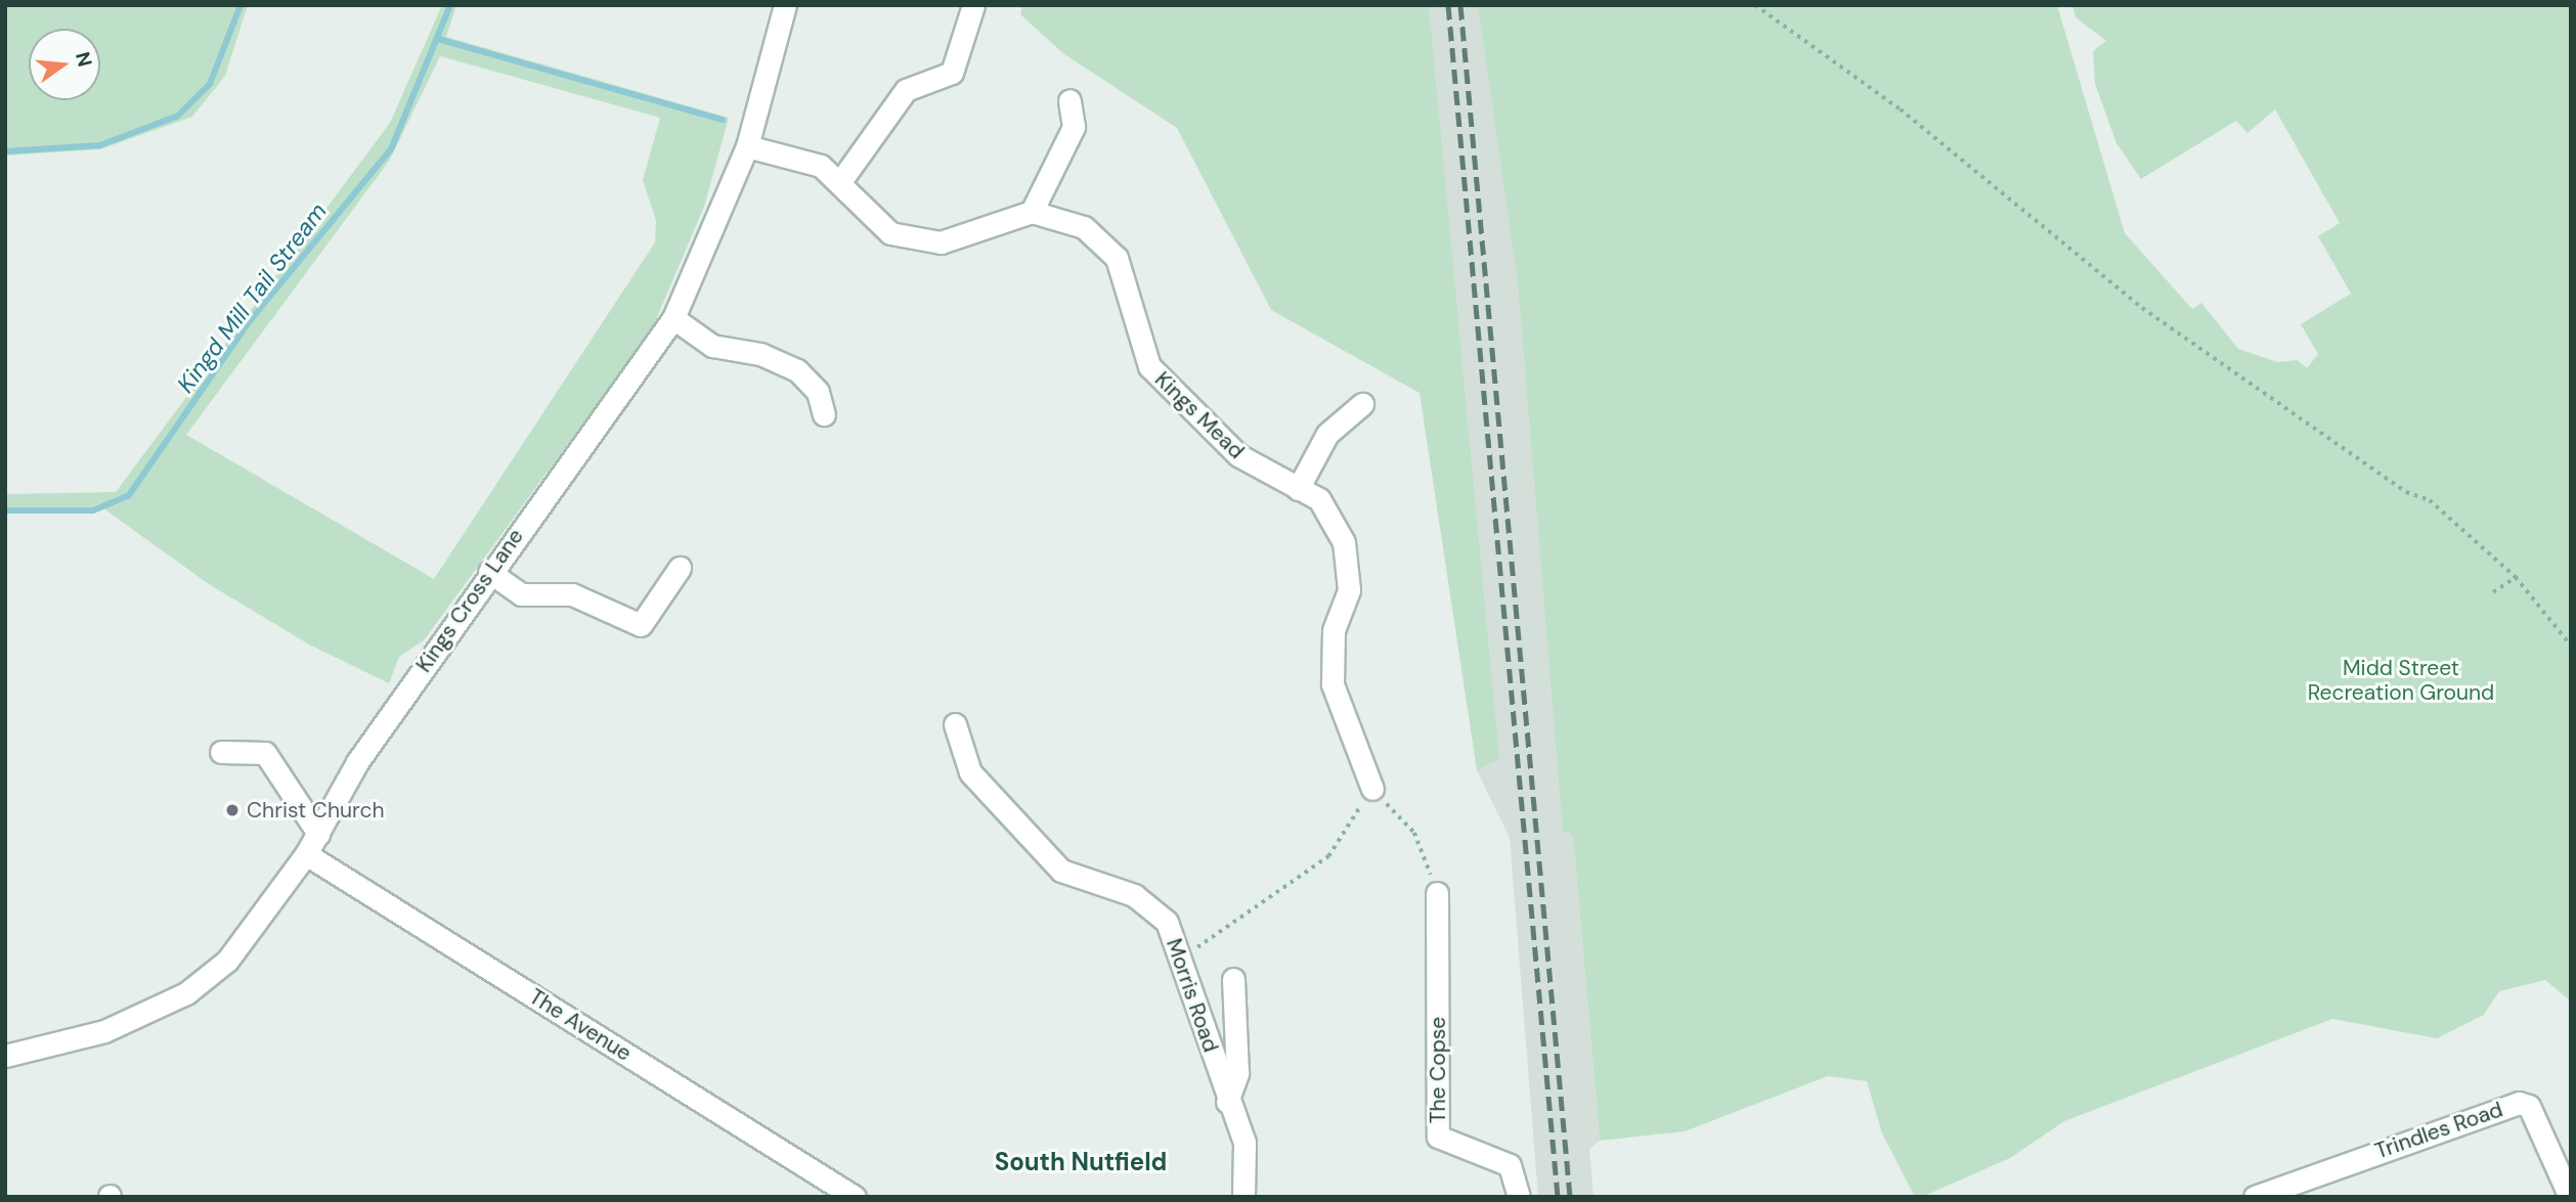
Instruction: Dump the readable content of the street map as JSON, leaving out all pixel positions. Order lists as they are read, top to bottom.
{
  "streets": {
    "street": [
      "Kings Mead",
      "Kings Cross Lane",
      "Morris Road",
      "The Avenue",
      "The Copse",
      "Trindles Road"
    ]
  },
  "crossings": [
    ["Kings Cross Lane", "The Avenue"]
  ],
  "districts": ["South Nutfield"],
  "water": ["Kingd Mill Tail Stream"],
  "parks": ["Midd Street Recreation Ground"],
  "places": ["Christ Church"],
  "north": "right"
}
